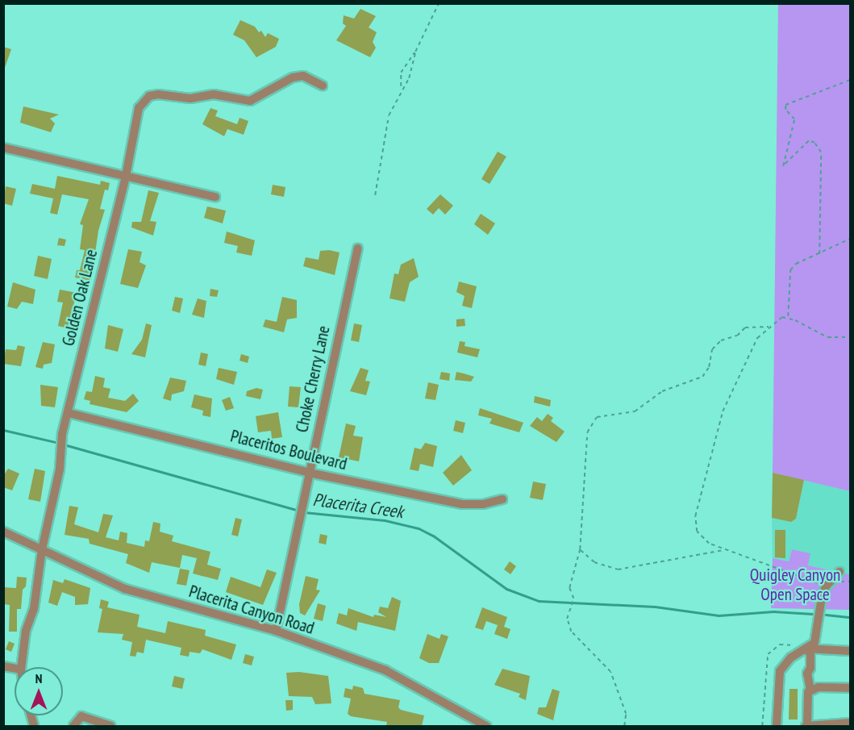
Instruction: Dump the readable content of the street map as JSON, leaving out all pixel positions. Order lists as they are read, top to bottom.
{
  "streets": {
    "street": [
      "Golden Oak Lane",
      "Choke Cherry Lane",
      "Placeritos Boulevard",
      "Placerita Canyon Road"
    ]
  },
  "crossings": [
    ["Golden Oak Lane", "Placeritos Boulevard"],
    ["Golden Oak Lane", "Placerita Canyon Road"],
    ["Choke Cherry Lane", "Placeritos Boulevard"],
    ["Choke Cherry Lane", "Placerita Canyon Road"]
  ],
  "water": ["Placerita Creek"],
  "parks": ["Quigley Canyon Open Space"],
  "north": "top"
}
